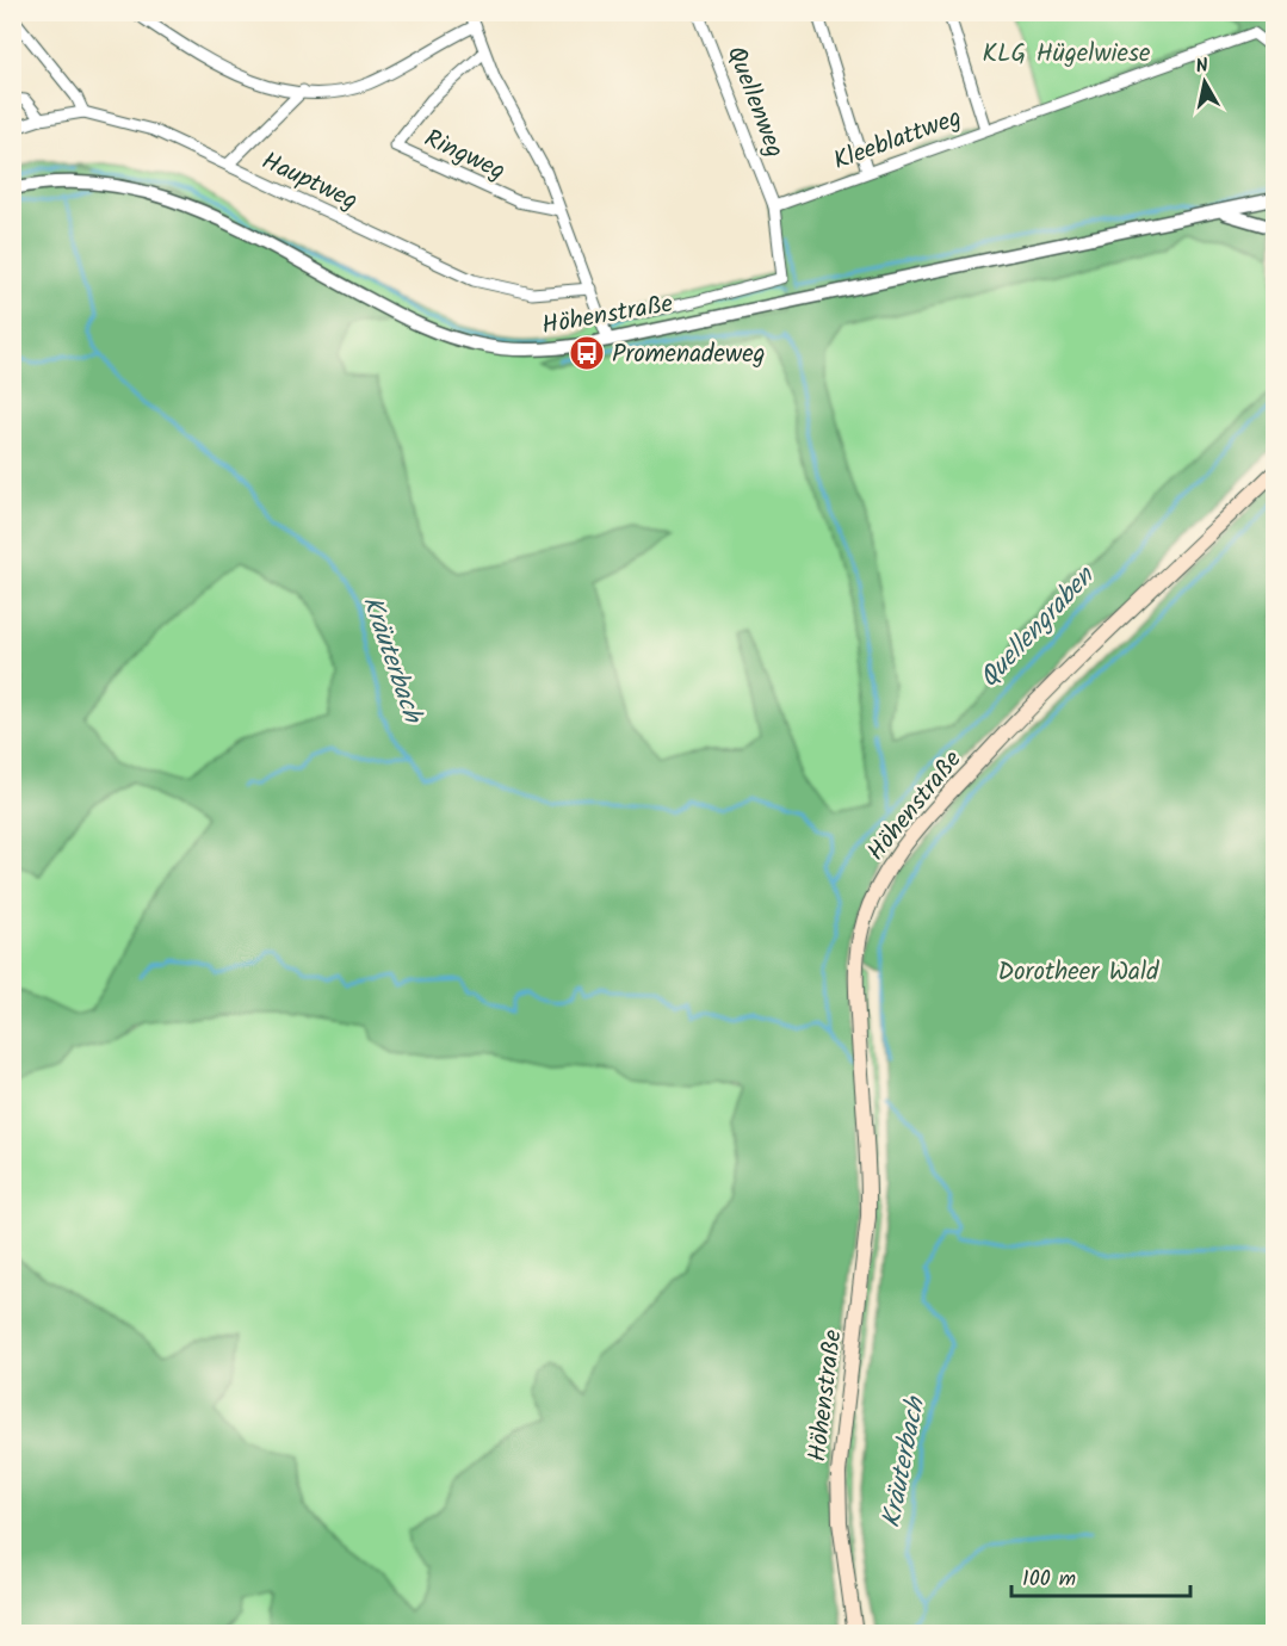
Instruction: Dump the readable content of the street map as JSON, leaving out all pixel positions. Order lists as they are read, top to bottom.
{
  "streets": {
    "main road": ["Höhenstraße"],
    "street": [
      "Quellenweg",
      "Kleeblattweg",
      "Ringweg",
      "Hauptweg"
    ]
  },
  "crossings": [
    ["Quellenweg", "Kleeblattweg"]
  ],
  "water": ["Quellengraben", "Kräuterbach"],
  "parks": ["KLG Hügelwiese", "Dorotheer Wald"],
  "places": {
    "bus stop": ["Promenadeweg"]
  },
  "scale_bar": "100 m",
  "north": "top"
}
